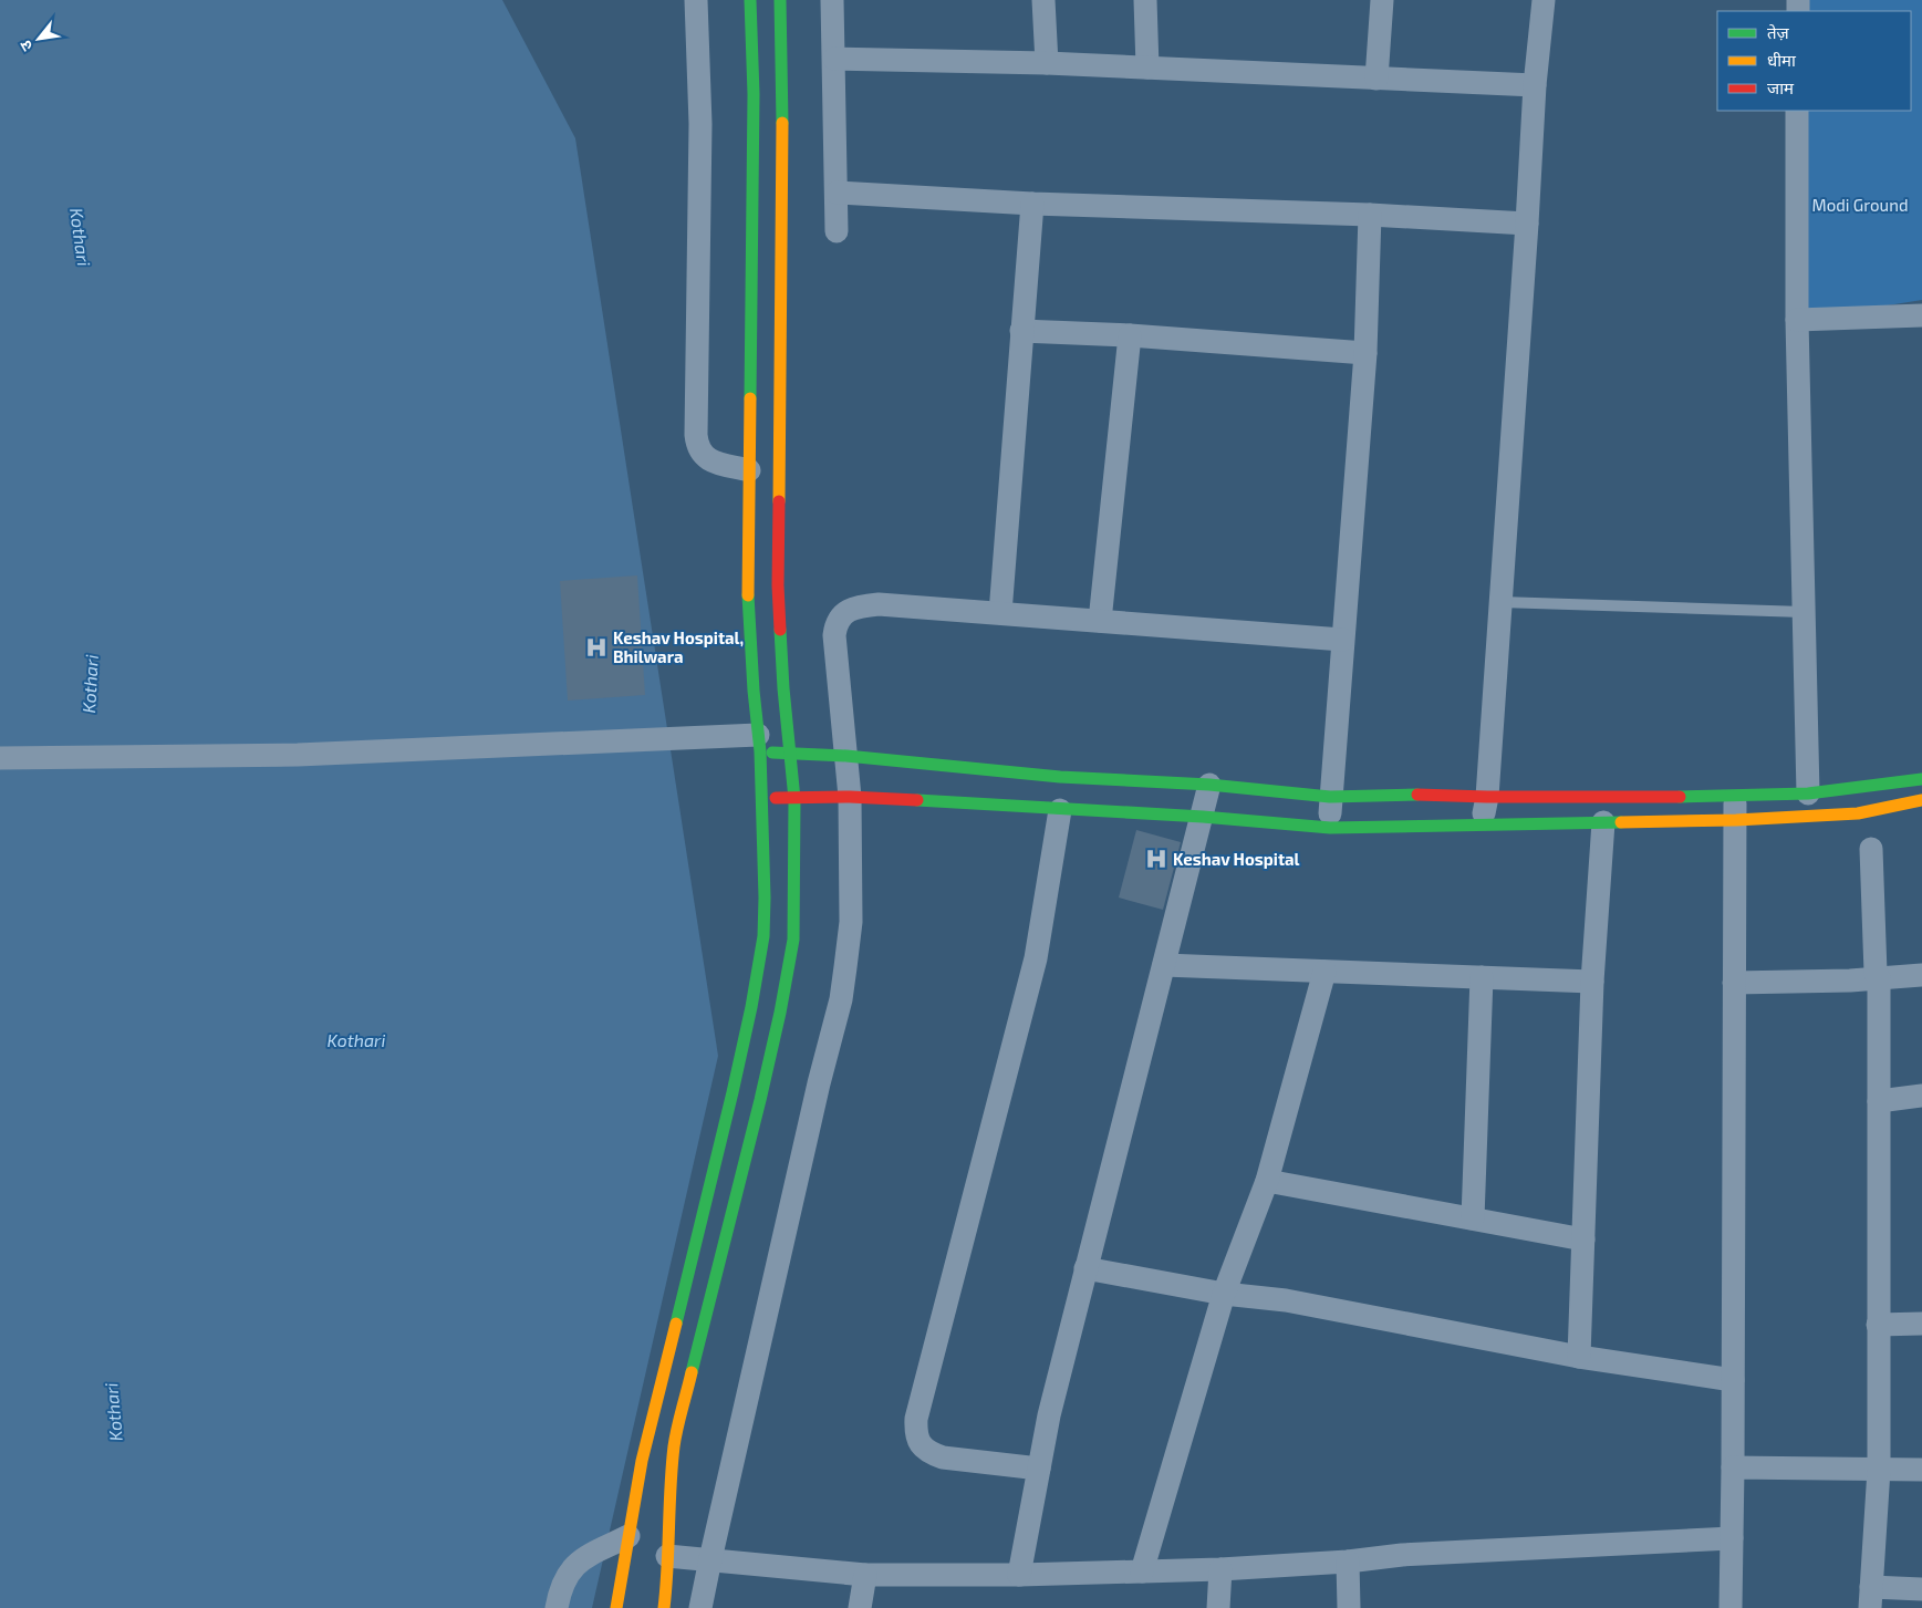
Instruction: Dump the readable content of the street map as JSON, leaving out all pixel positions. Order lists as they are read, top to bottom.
{
  "water": ["Kothari"],
  "parks": ["Modi Ground"],
  "places": {
    "hospital": ["Keshav Hospital, Bhilwara", "Keshav Hospital"]
  },
  "legend": ["तेज़", "धीमा", "जाम"],
  "north": "bottom left"
}
